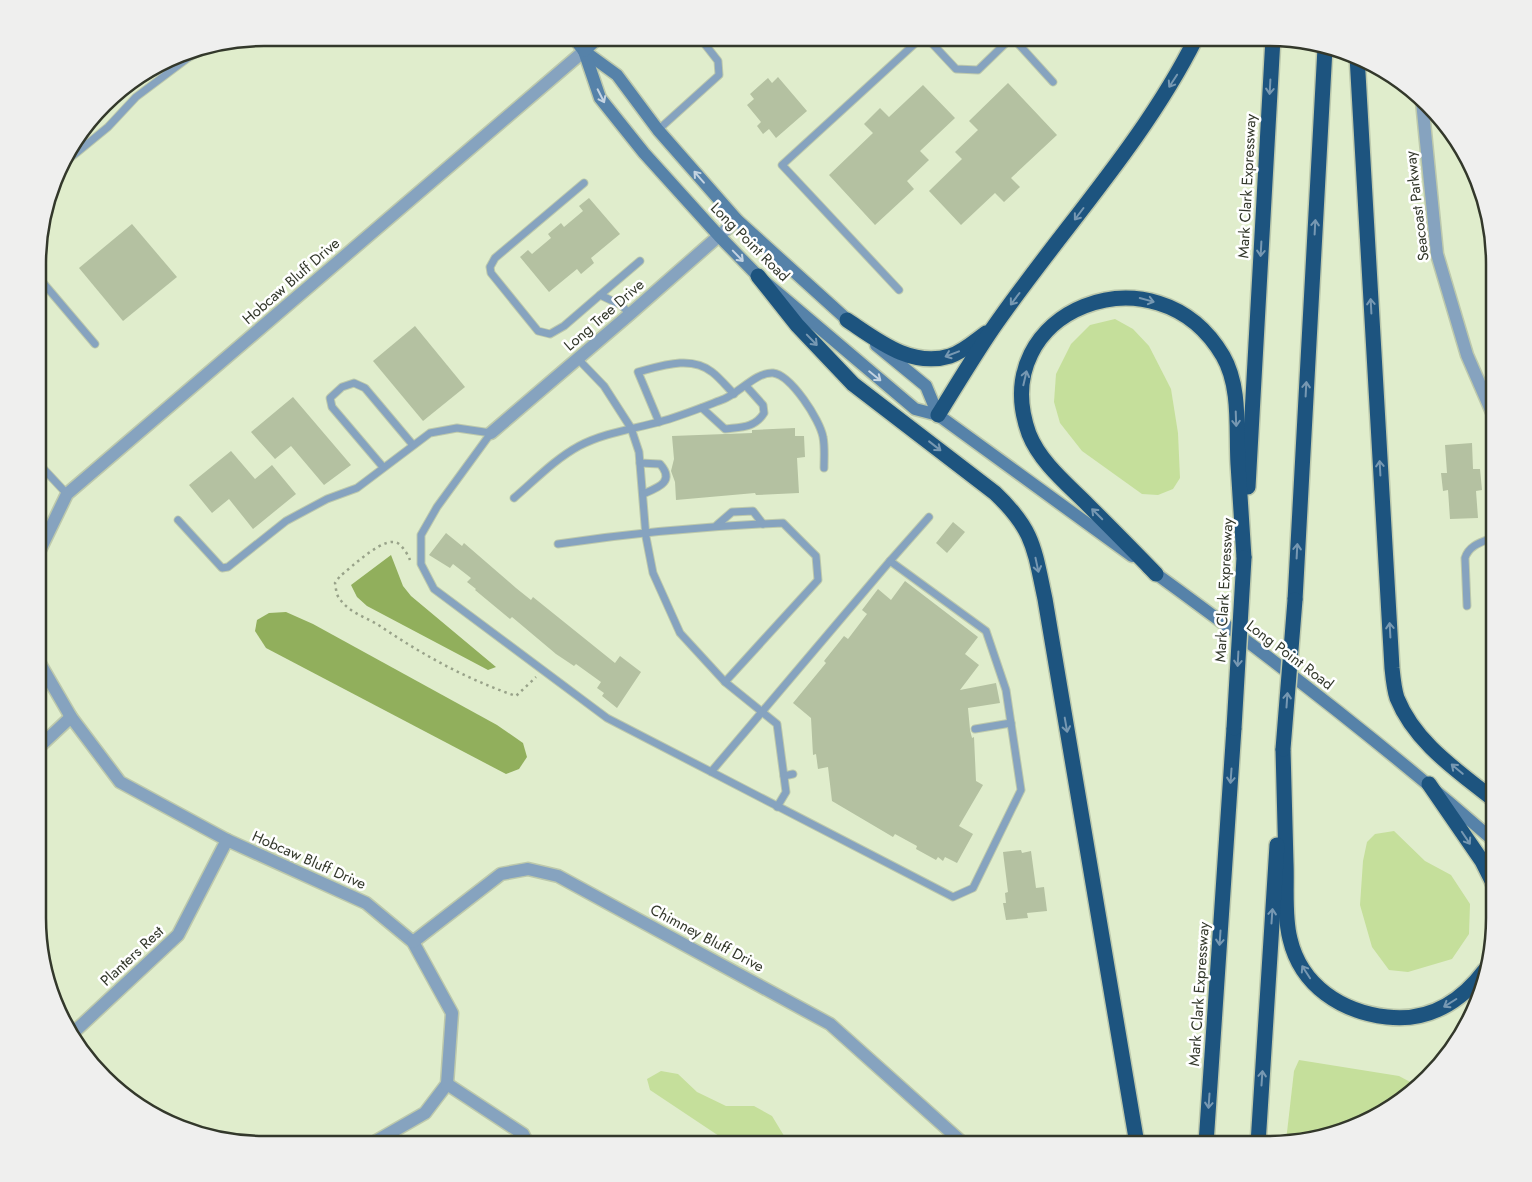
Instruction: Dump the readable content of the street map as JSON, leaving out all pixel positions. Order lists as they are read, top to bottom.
{
  "streets": {
    "highway": ["Mark Clark Expressway"],
    "main road": ["Long Point Road"],
    "street": [
      "Seacoast Parkway",
      "Hobcaw Bluff Drive",
      "Long Tree Drive",
      "Chimney Bluff Drive",
      "Planters Rest"
    ]
  },
  "crossings": [
    ["Long Point Road", "Hobcaw Bluff Drive"],
    ["Long Point Road", "Long Tree Drive"],
    ["Hobcaw Bluff Drive", "Chimney Bluff Drive"],
    ["Hobcaw Bluff Drive", "Planters Rest"]
  ]
}
